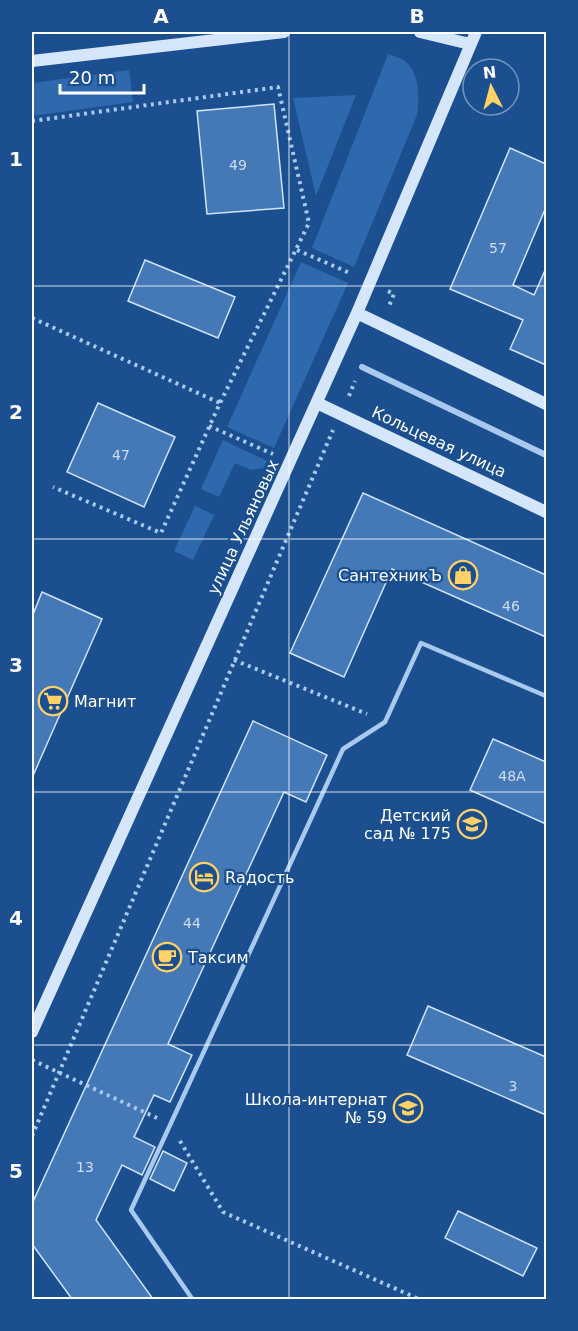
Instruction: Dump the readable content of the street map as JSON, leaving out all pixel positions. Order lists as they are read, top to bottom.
{
  "streets": {
    "main road": ["Кольцевая улица", "улица Ульяновых"]
  },
  "crossings": [
    ["Кольцевая улица", "улица Ульяновых"]
  ],
  "places": {
    "shop": ["СантехникЪ"],
    "supermarket": ["Магнит"],
    "school or university": ["Детский сад № 175", "Школа-интернат № 59"],
    "hotel": ["Rадость"],
    "cafe": ["Таксим"]
  },
  "house_numbers": [
    "49",
    "57",
    "47",
    "46",
    "48А",
    "44",
    "3",
    "13"
  ],
  "scale_bar": "20 m",
  "north": "top",
  "grid": {
    "columns": ["A", "B"],
    "rows": [
      "1",
      "2",
      "3",
      "4",
      "5"
    ]
  }
}
